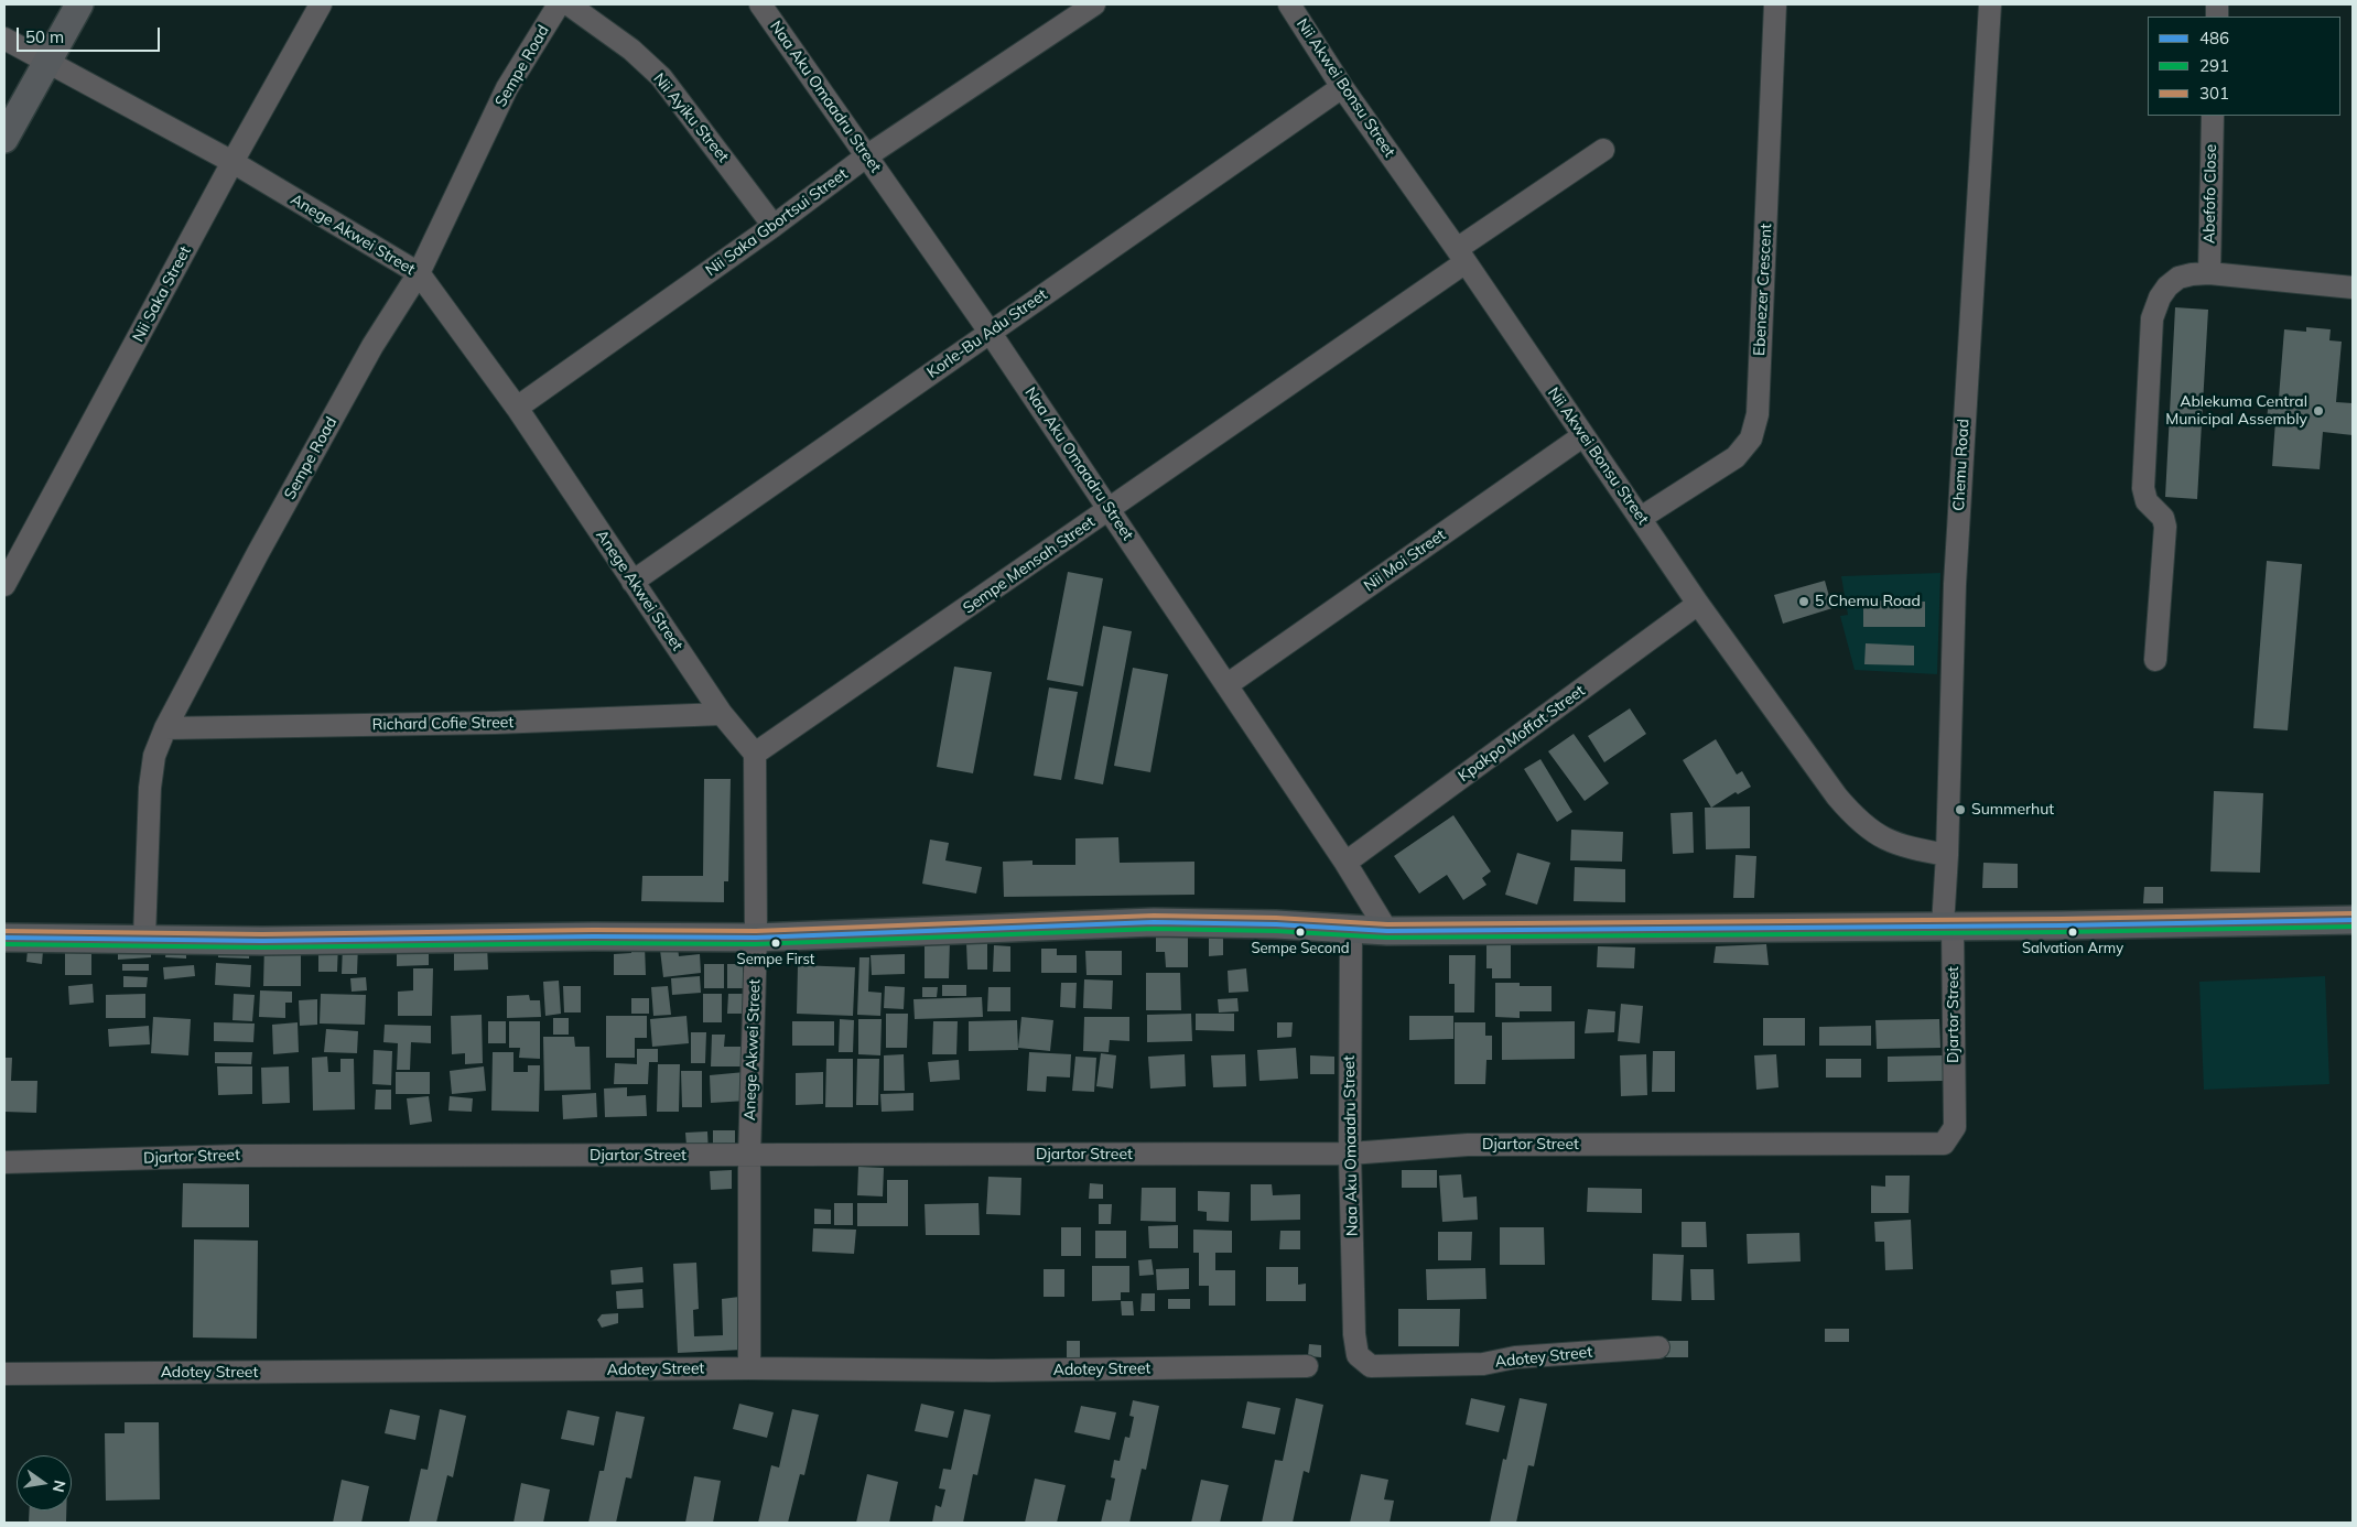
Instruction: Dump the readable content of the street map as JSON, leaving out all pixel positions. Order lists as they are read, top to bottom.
{
  "streets": {
    "street": [
      "Sempe Road",
      "Nii Akwei Bonsu Street",
      "Naa Aku Omaadru Street",
      "Nii Ayiku Street",
      "Abefofo Close",
      "Nii Saka Gbortsui Street",
      "Anege Akwei Street",
      "Ebenezer Crescent",
      "Nii Saka Street",
      "Korle-Bu Adu Street",
      "Chemu Road",
      "Nii Moi Street",
      "Sempe Mensah Street",
      "Richard Cofie Street",
      "Kpakpo Moffat Street",
      "Djartor Street",
      "Adotey Street"
    ]
  },
  "crossings": [
    ["Sempe Road", "Anege Akwei Street"],
    ["Sempe Road", "Richard Cofie Street"],
    ["Nii Akwei Bonsu Street", "Ebenezer Crescent"],
    ["Nii Akwei Bonsu Street", "Korle-Bu Adu Street"],
    ["Nii Akwei Bonsu Street", "Chemu Road"],
    ["Nii Akwei Bonsu Street", "Nii Moi Street"],
    ["Nii Akwei Bonsu Street", "Sempe Mensah Street"],
    ["Nii Akwei Bonsu Street", "Kpakpo Moffat Street"],
    ["Naa Aku Omaadru Street", "Nii Saka Gbortsui Street"],
    ["Naa Aku Omaadru Street", "Korle-Bu Adu Street"],
    ["Naa Aku Omaadru Street", "Nii Moi Street"],
    ["Naa Aku Omaadru Street", "Sempe Mensah Street"],
    ["Naa Aku Omaadru Street", "Kpakpo Moffat Street"],
    ["Naa Aku Omaadru Street", "Djartor Street"],
    ["Naa Aku Omaadru Street", "Adotey Street"],
    ["Nii Ayiku Street", "Nii Saka Gbortsui Street"],
    ["Nii Saka Gbortsui Street", "Anege Akwei Street"],
    ["Anege Akwei Street", "Nii Saka Street"],
    ["Anege Akwei Street", "Korle-Bu Adu Street"],
    ["Anege Akwei Street", "Sempe Mensah Street"],
    ["Anege Akwei Street", "Richard Cofie Street"],
    ["Anege Akwei Street", "Djartor Street"],
    ["Anege Akwei Street", "Adotey Street"],
    ["Chemu Road", "Djartor Street"]
  ],
  "places": [
    "Ablekuma Central Municipal Assembly",
    "5 Chemu Road",
    "Summerhut",
    "Sempe Second",
    "Salvation Army",
    "Sempe First"
  ],
  "lines": ["transit line 301", "transit line 486", "transit line 291"],
  "legend": ["486", "291", "301"],
  "scale_bar": "50 m",
  "north": "right"
}
